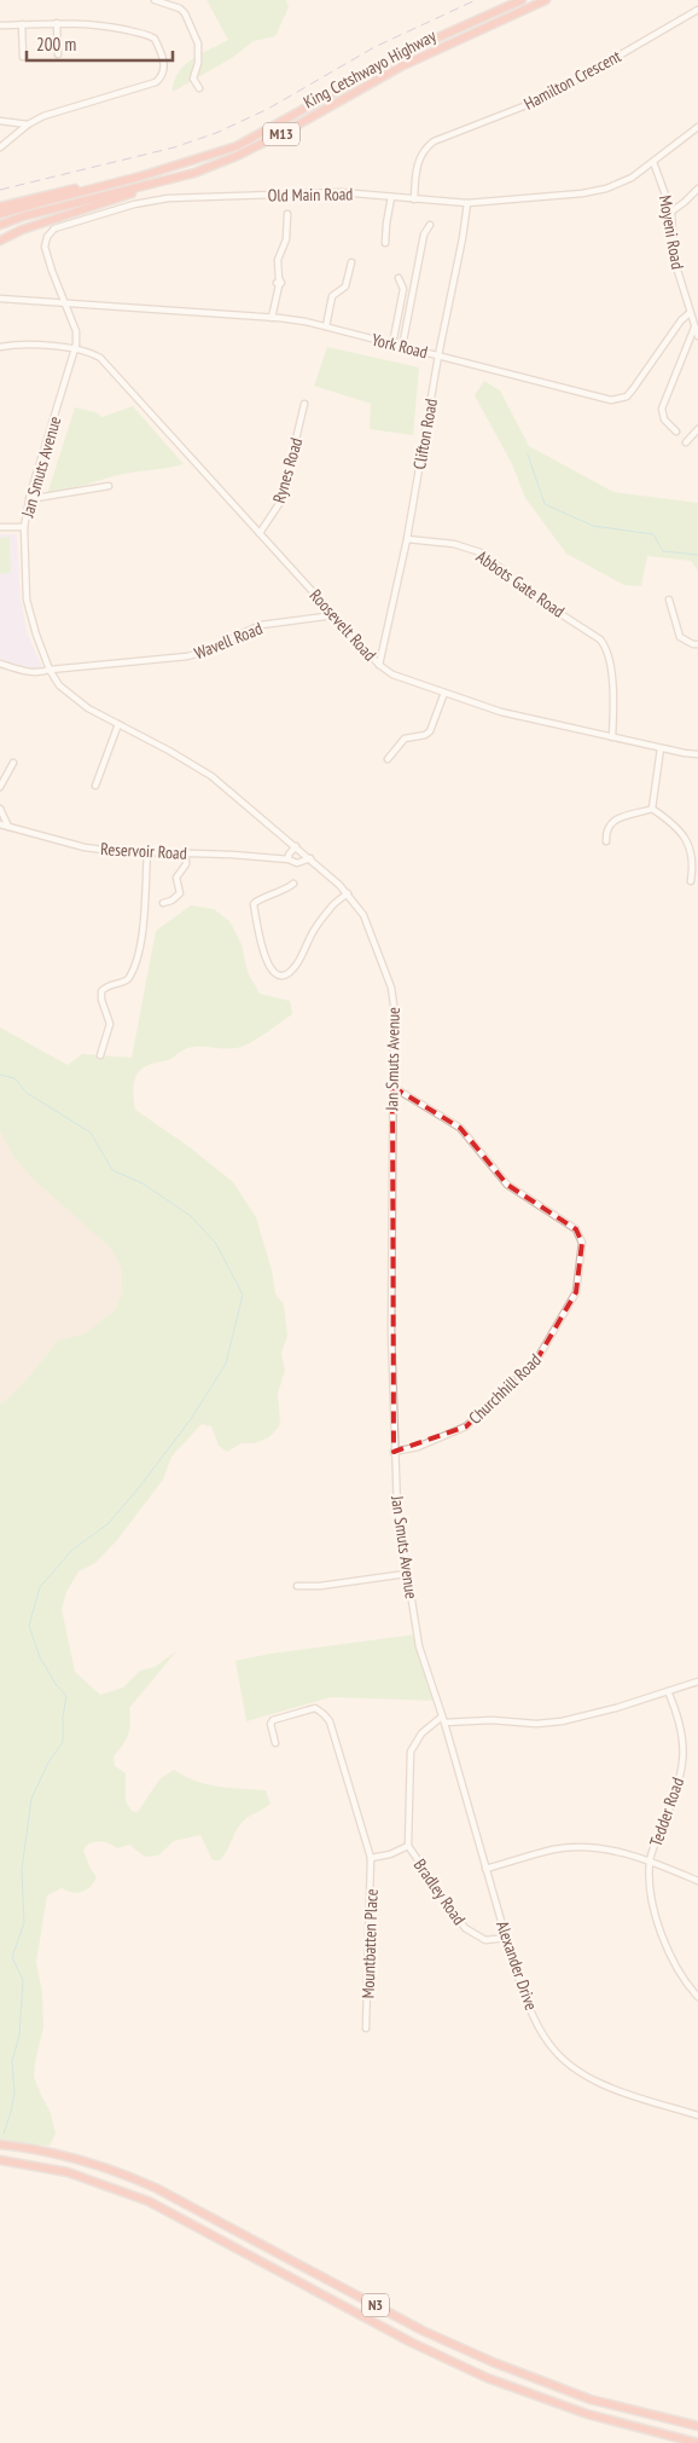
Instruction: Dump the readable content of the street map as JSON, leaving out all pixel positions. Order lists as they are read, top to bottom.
{
  "streets": {
    "highway": ["King Cetshwayo Highway", "M13", "N3"],
    "street": [
      "Hamilton Crescent",
      "Old Main Road",
      "Moyeni Road",
      "York Road",
      "Clifton Road",
      "Jan Smuts Avenue",
      "Rynes Road",
      "Abbots Gate Road",
      "Roosevelt Road",
      "Wavell Road",
      "Reservoir Road",
      "Churchhill Road",
      "Tedder Road",
      "Bradley Road",
      "Mountbatten Place",
      "Alexander Drive"
    ]
  },
  "crossings": [
    ["Hamilton Crescent", "Old Main Road"],
    ["Old Main Road", "Moyeni Road"],
    ["Old Main Road", "York Road"],
    ["Old Main Road", "Clifton Road"],
    ["Old Main Road", "Jan Smuts Avenue"],
    ["Moyeni Road", "York Road"],
    ["York Road", "Clifton Road"],
    ["York Road", "Jan Smuts Avenue"],
    ["Clifton Road", "Abbots Gate Road"],
    ["Clifton Road", "Roosevelt Road"],
    ["Jan Smuts Avenue", "Roosevelt Road"],
    ["Jan Smuts Avenue", "Wavell Road"],
    ["Jan Smuts Avenue", "Reservoir Road"],
    ["Jan Smuts Avenue", "Churchhill Road"],
    ["Jan Smuts Avenue", "Bradley Road"],
    ["Jan Smuts Avenue", "Alexander Drive"],
    ["Rynes Road", "Roosevelt Road"],
    ["Abbots Gate Road", "Roosevelt Road"],
    ["Roosevelt Road", "Wavell Road"],
    ["Bradley Road", "Alexander Drive"]
  ],
  "scale_bar": "200 m"
}
